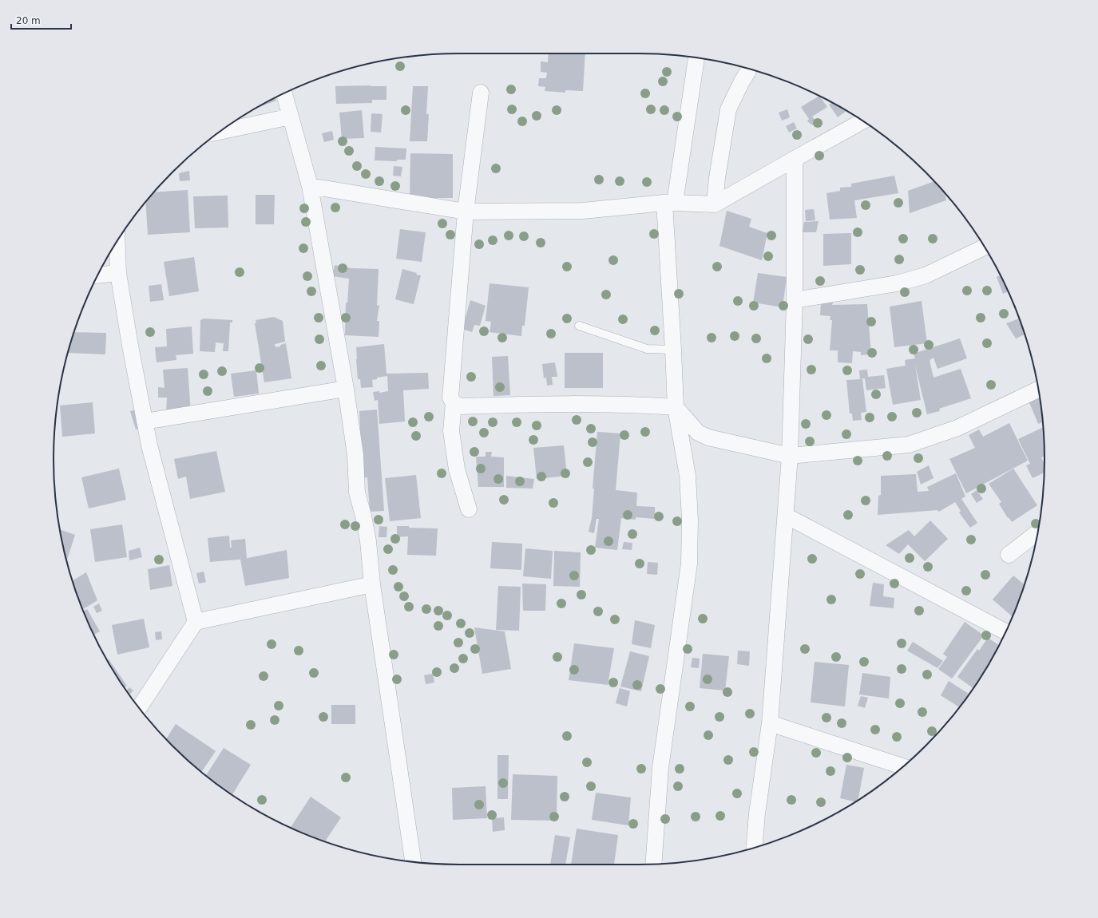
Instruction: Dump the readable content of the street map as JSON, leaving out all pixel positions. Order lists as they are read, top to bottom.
{
  "scale_bar": "20 m"
}
